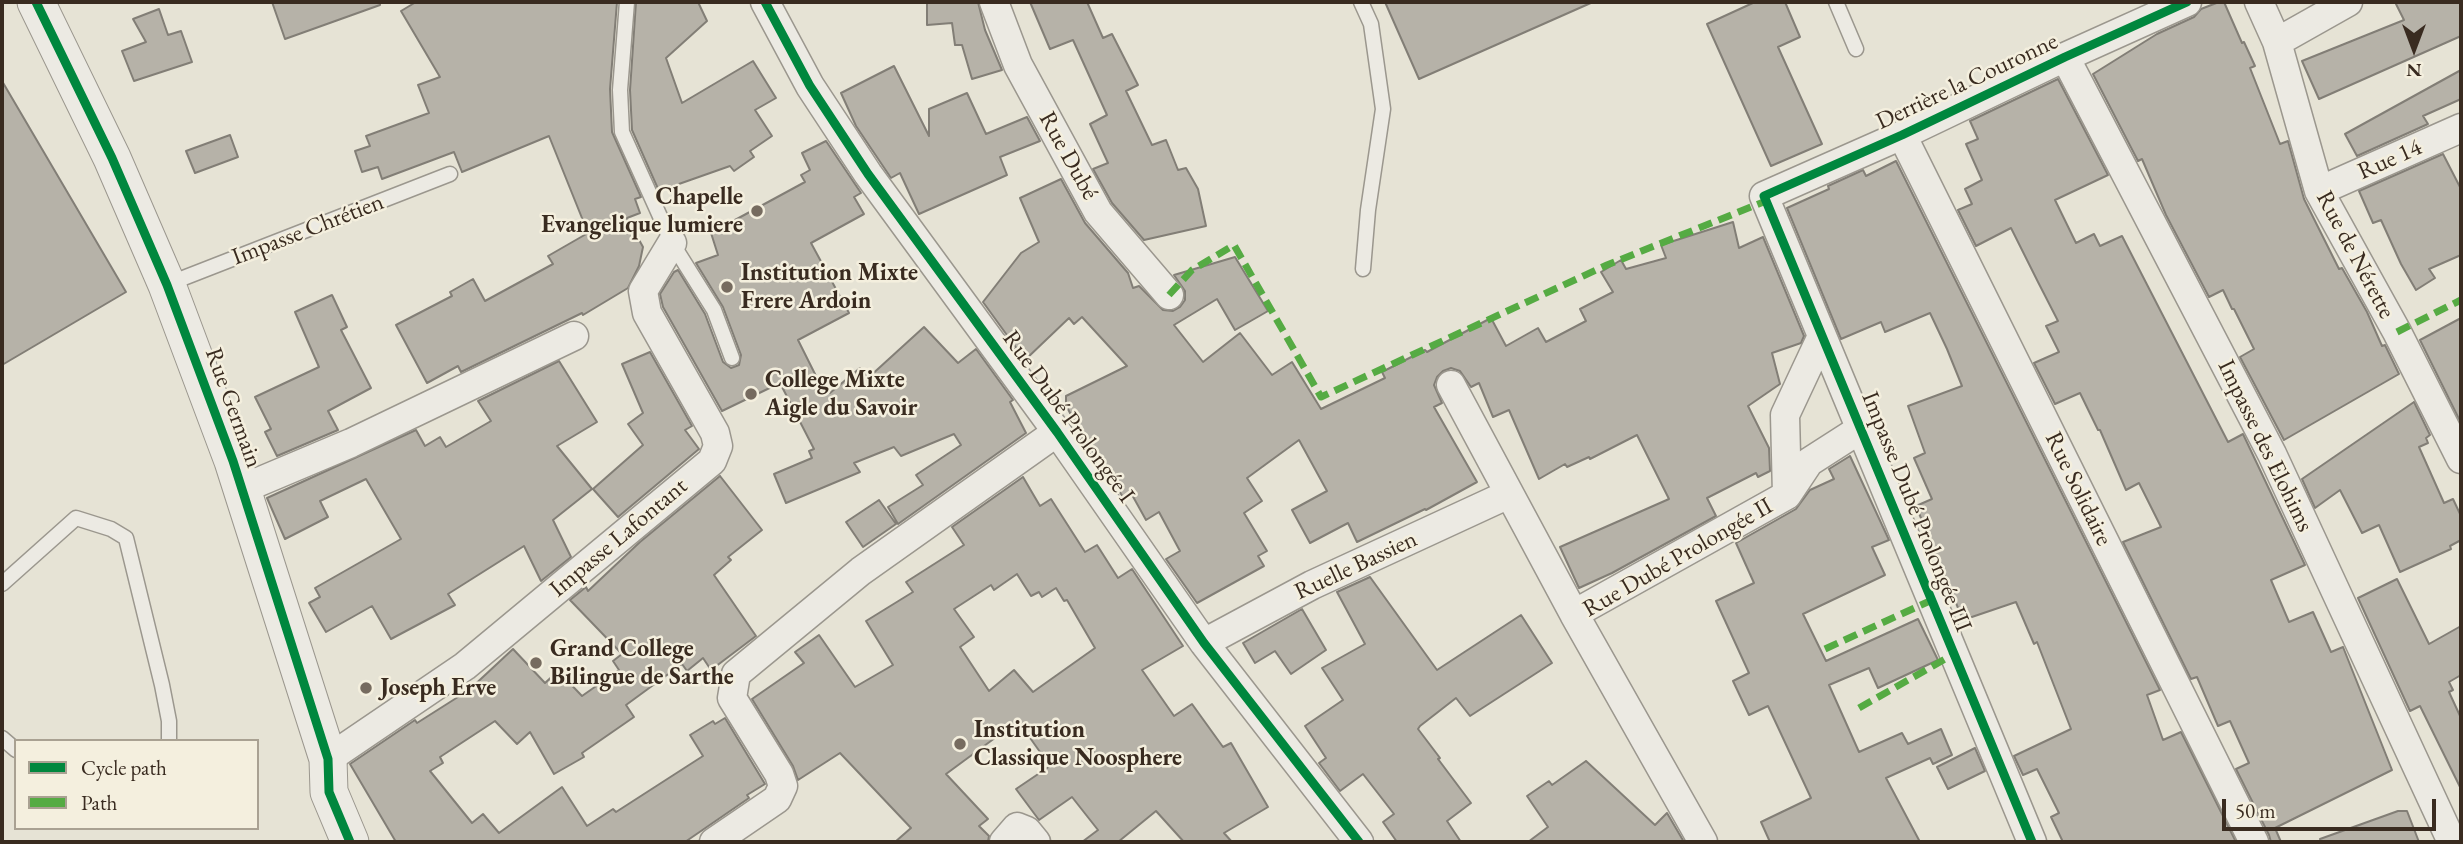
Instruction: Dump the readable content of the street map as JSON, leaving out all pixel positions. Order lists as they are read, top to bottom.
{
  "streets": {
    "street": [
      "Derrière la Couronne",
      "Rue Dubé",
      "Rue 14",
      "Rue de Nérette",
      "Rue Germain",
      "Rue Dubé Prolongée I",
      "Impasse des Elohims",
      "Rue Solidaire",
      "Impasse Dubé Prolongée III",
      "Impasse Lafontant",
      "Rue Dubé Prolongée II",
      "Ruelle Bassien"
    ],
    "lane": ["Impasse Chrétien"]
  },
  "crossings": [
    ["Derrière la Couronne", "Impasse des Elohims"],
    ["Derrière la Couronne", "Rue Solidaire"],
    ["Derrière la Couronne", "Impasse Dubé Prolongée III"],
    ["Rue 14", "Rue de Nérette"],
    ["Impasse Chrétien", "Rue Germain"],
    ["Rue Germain", "Impasse Lafontant"],
    ["Rue Dubé Prolongée I", "Ruelle Bassien"],
    ["Impasse Dubé Prolongée III", "Rue Dubé Prolongée II"]
  ],
  "places": [
    "Chapelle Evangelique lumiere",
    "Institution Mixte Frere Ardoin",
    "College Mixte Aigle du Savoir",
    "Grand College Bilingue de Sarthe",
    "Joseph Erve",
    "Institution Classique Noosphere"
  ],
  "legend": ["Cycle path", "Path"],
  "scale_bar": "50 m",
  "north": "bottom"
}
